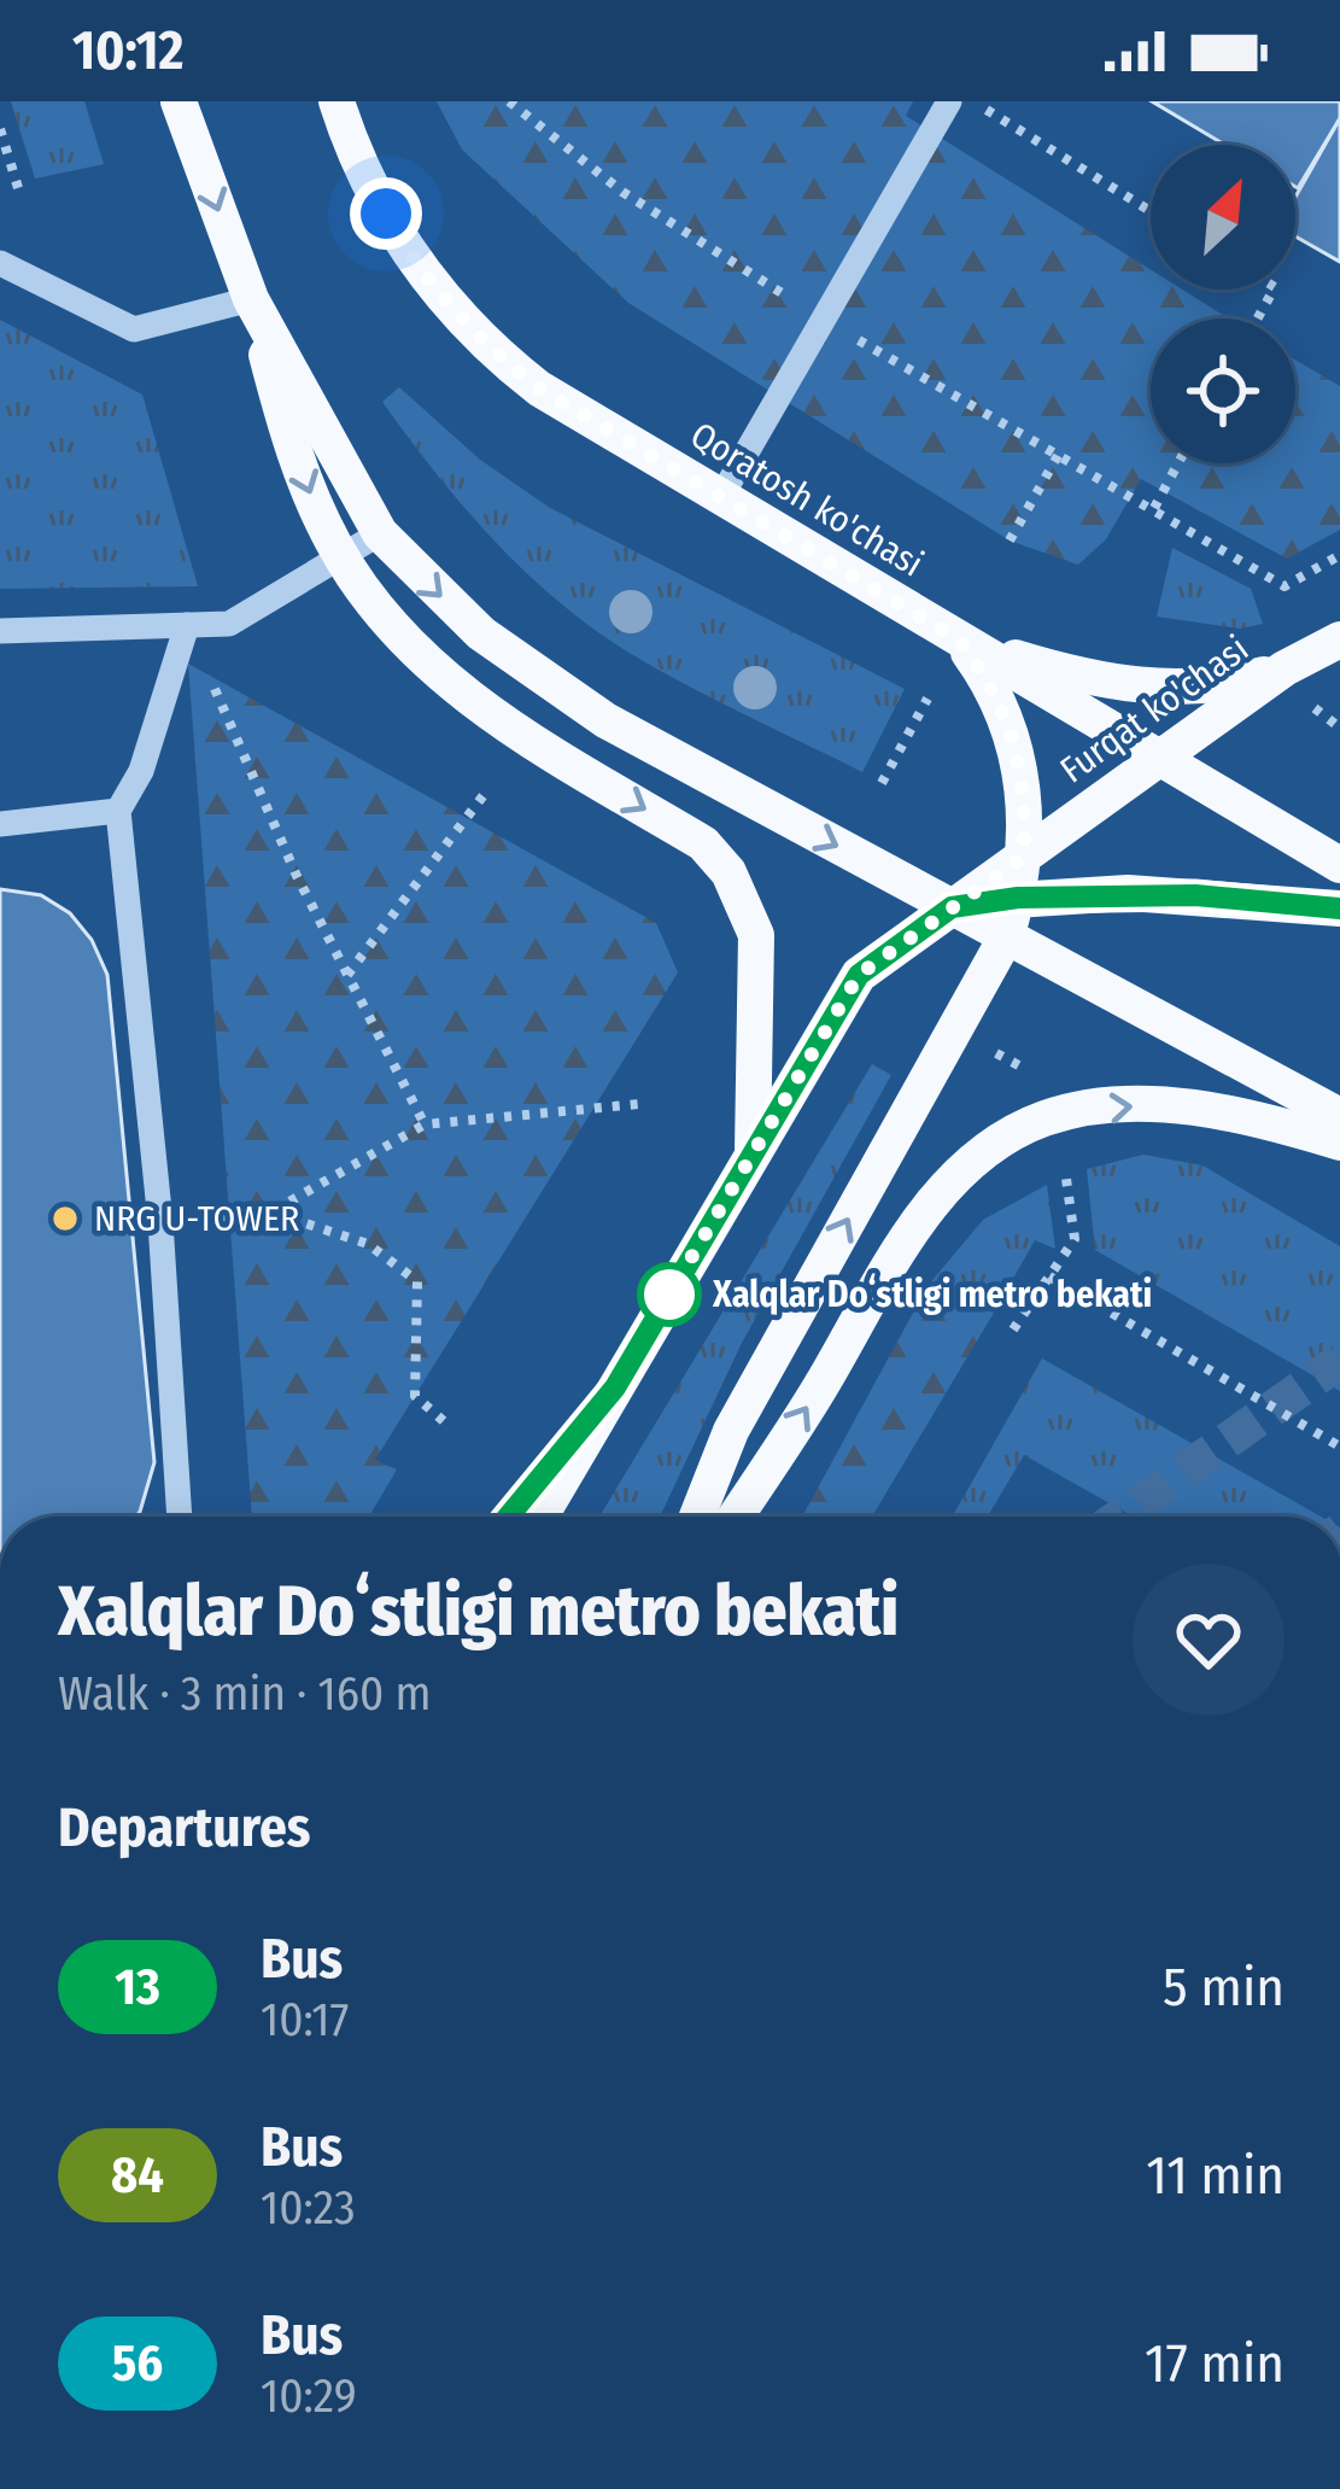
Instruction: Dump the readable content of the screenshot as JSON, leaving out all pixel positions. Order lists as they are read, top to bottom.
{
  "streets": {
    "main road": ["Qoratosh ko'chasi", "Furqat ko'chasi"]
  },
  "crossings": [
    ["Qoratosh ko'chasi", "Furqat ko'chasi"]
  ],
  "places": ["NRG U-TOWER", "Xalqlar Doʻstligi metro bekati"],
  "lines": ["bus line 13"],
  "north": "top right",
  "page": {
    "status": "10:12",
    "heading": [
      ["Xalqlar Doʻstligi metro bekati", "Walk · 3 min · 160 m"],
      "Departures"
    ],
    "list": [
      {
        "mark": "13",
        "name": "Bus",
        "note": "10:17",
        "value": "5 min"
      },
      {
        "mark": "84",
        "name": "Bus",
        "note": "10:23",
        "value": "11 min"
      },
      {
        "mark": "56",
        "name": "Bus",
        "note": "10:29",
        "value": "17 min"
      }
    ]
  }
}
